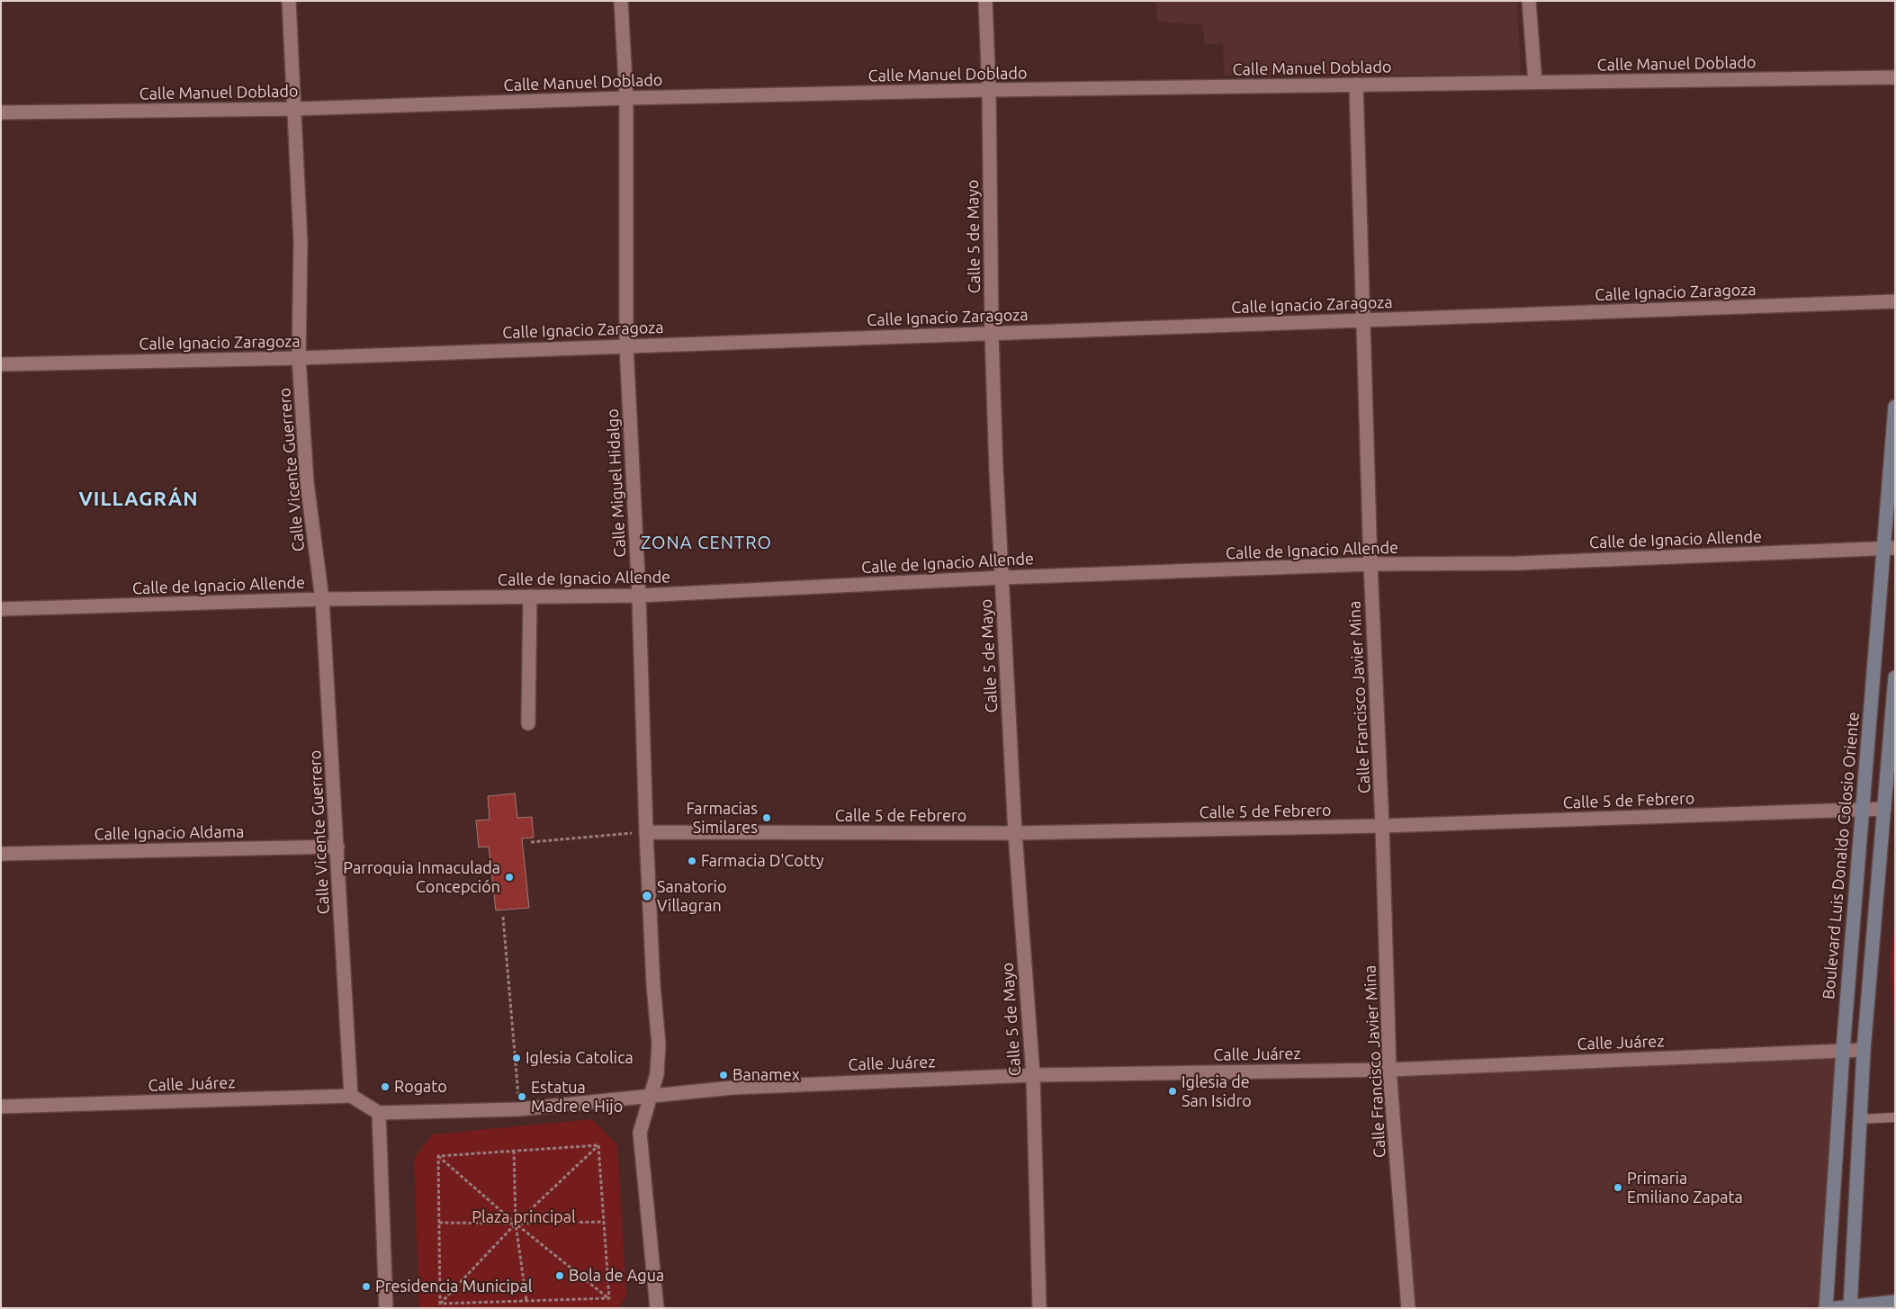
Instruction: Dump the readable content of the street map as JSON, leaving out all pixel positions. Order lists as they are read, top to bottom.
{
  "streets": {
    "main road": ["Boulevard Luis Donaldo Colosio Oriente"],
    "street": [
      "Calle Manuel Doblado",
      "Calle 5 de Mayo",
      "Calle Ignacio Zaragoza",
      "Calle Vicente Guerrero",
      "Calle Miguel Hidalgo",
      "Calle de Ignacio Allende",
      "Calle Francisco Javier Mina",
      "Calle 5 de Febrero",
      "Calle Ignacio Aldama",
      "Calle Juárez"
    ]
  },
  "crossings": [
    ["Calle Manuel Doblado", "Calle 5 de Mayo"],
    ["Calle Manuel Doblado", "Calle Vicente Guerrero"],
    ["Calle Manuel Doblado", "Calle Miguel Hidalgo"],
    ["Calle Manuel Doblado", "Calle Francisco Javier Mina"],
    ["Calle 5 de Mayo", "Calle Ignacio Zaragoza"],
    ["Calle 5 de Mayo", "Calle de Ignacio Allende"],
    ["Calle 5 de Mayo", "Calle 5 de Febrero"],
    ["Calle 5 de Mayo", "Calle Juárez"],
    ["Calle Ignacio Zaragoza", "Calle Vicente Guerrero"],
    ["Calle Ignacio Zaragoza", "Calle Miguel Hidalgo"],
    ["Calle Ignacio Zaragoza", "Calle Francisco Javier Mina"],
    ["Calle Vicente Guerrero", "Calle de Ignacio Allende"],
    ["Calle Vicente Guerrero", "Calle Ignacio Aldama"],
    ["Calle Vicente Guerrero", "Calle Juárez"],
    ["Calle Miguel Hidalgo", "Calle de Ignacio Allende"],
    ["Calle Miguel Hidalgo", "Calle 5 de Febrero"],
    ["Calle Miguel Hidalgo", "Calle Juárez"],
    ["Calle de Ignacio Allende", "Calle Francisco Javier Mina"],
    ["Calle de Ignacio Allende", "Boulevard Luis Donaldo Colosio Oriente"],
    ["Calle Francisco Javier Mina", "Calle 5 de Febrero"],
    ["Calle Francisco Javier Mina", "Calle Juárez"],
    ["Calle 5 de Febrero", "Boulevard Luis Donaldo Colosio Oriente"],
    ["Boulevard Luis Donaldo Colosio Oriente", "Calle Juárez"]
  ],
  "districts": ["VILLAGRÁN", "ZONA CENTRO"],
  "parks": ["Plaza principal"],
  "places": [
    "Farmacias Similares",
    "Farmacia D'Cotty",
    "Parroquia Inmaculada Concepción",
    "Sanatorio Villagran",
    "Iglesia Catolica",
    "Banamex",
    "Rogato",
    "Iglesia de San Isidro",
    "Estatua Madre e Hijo",
    "Primaria Emiliano Zapata",
    "Bola de Agua",
    "Presidencia Municipal"
  ]
}
